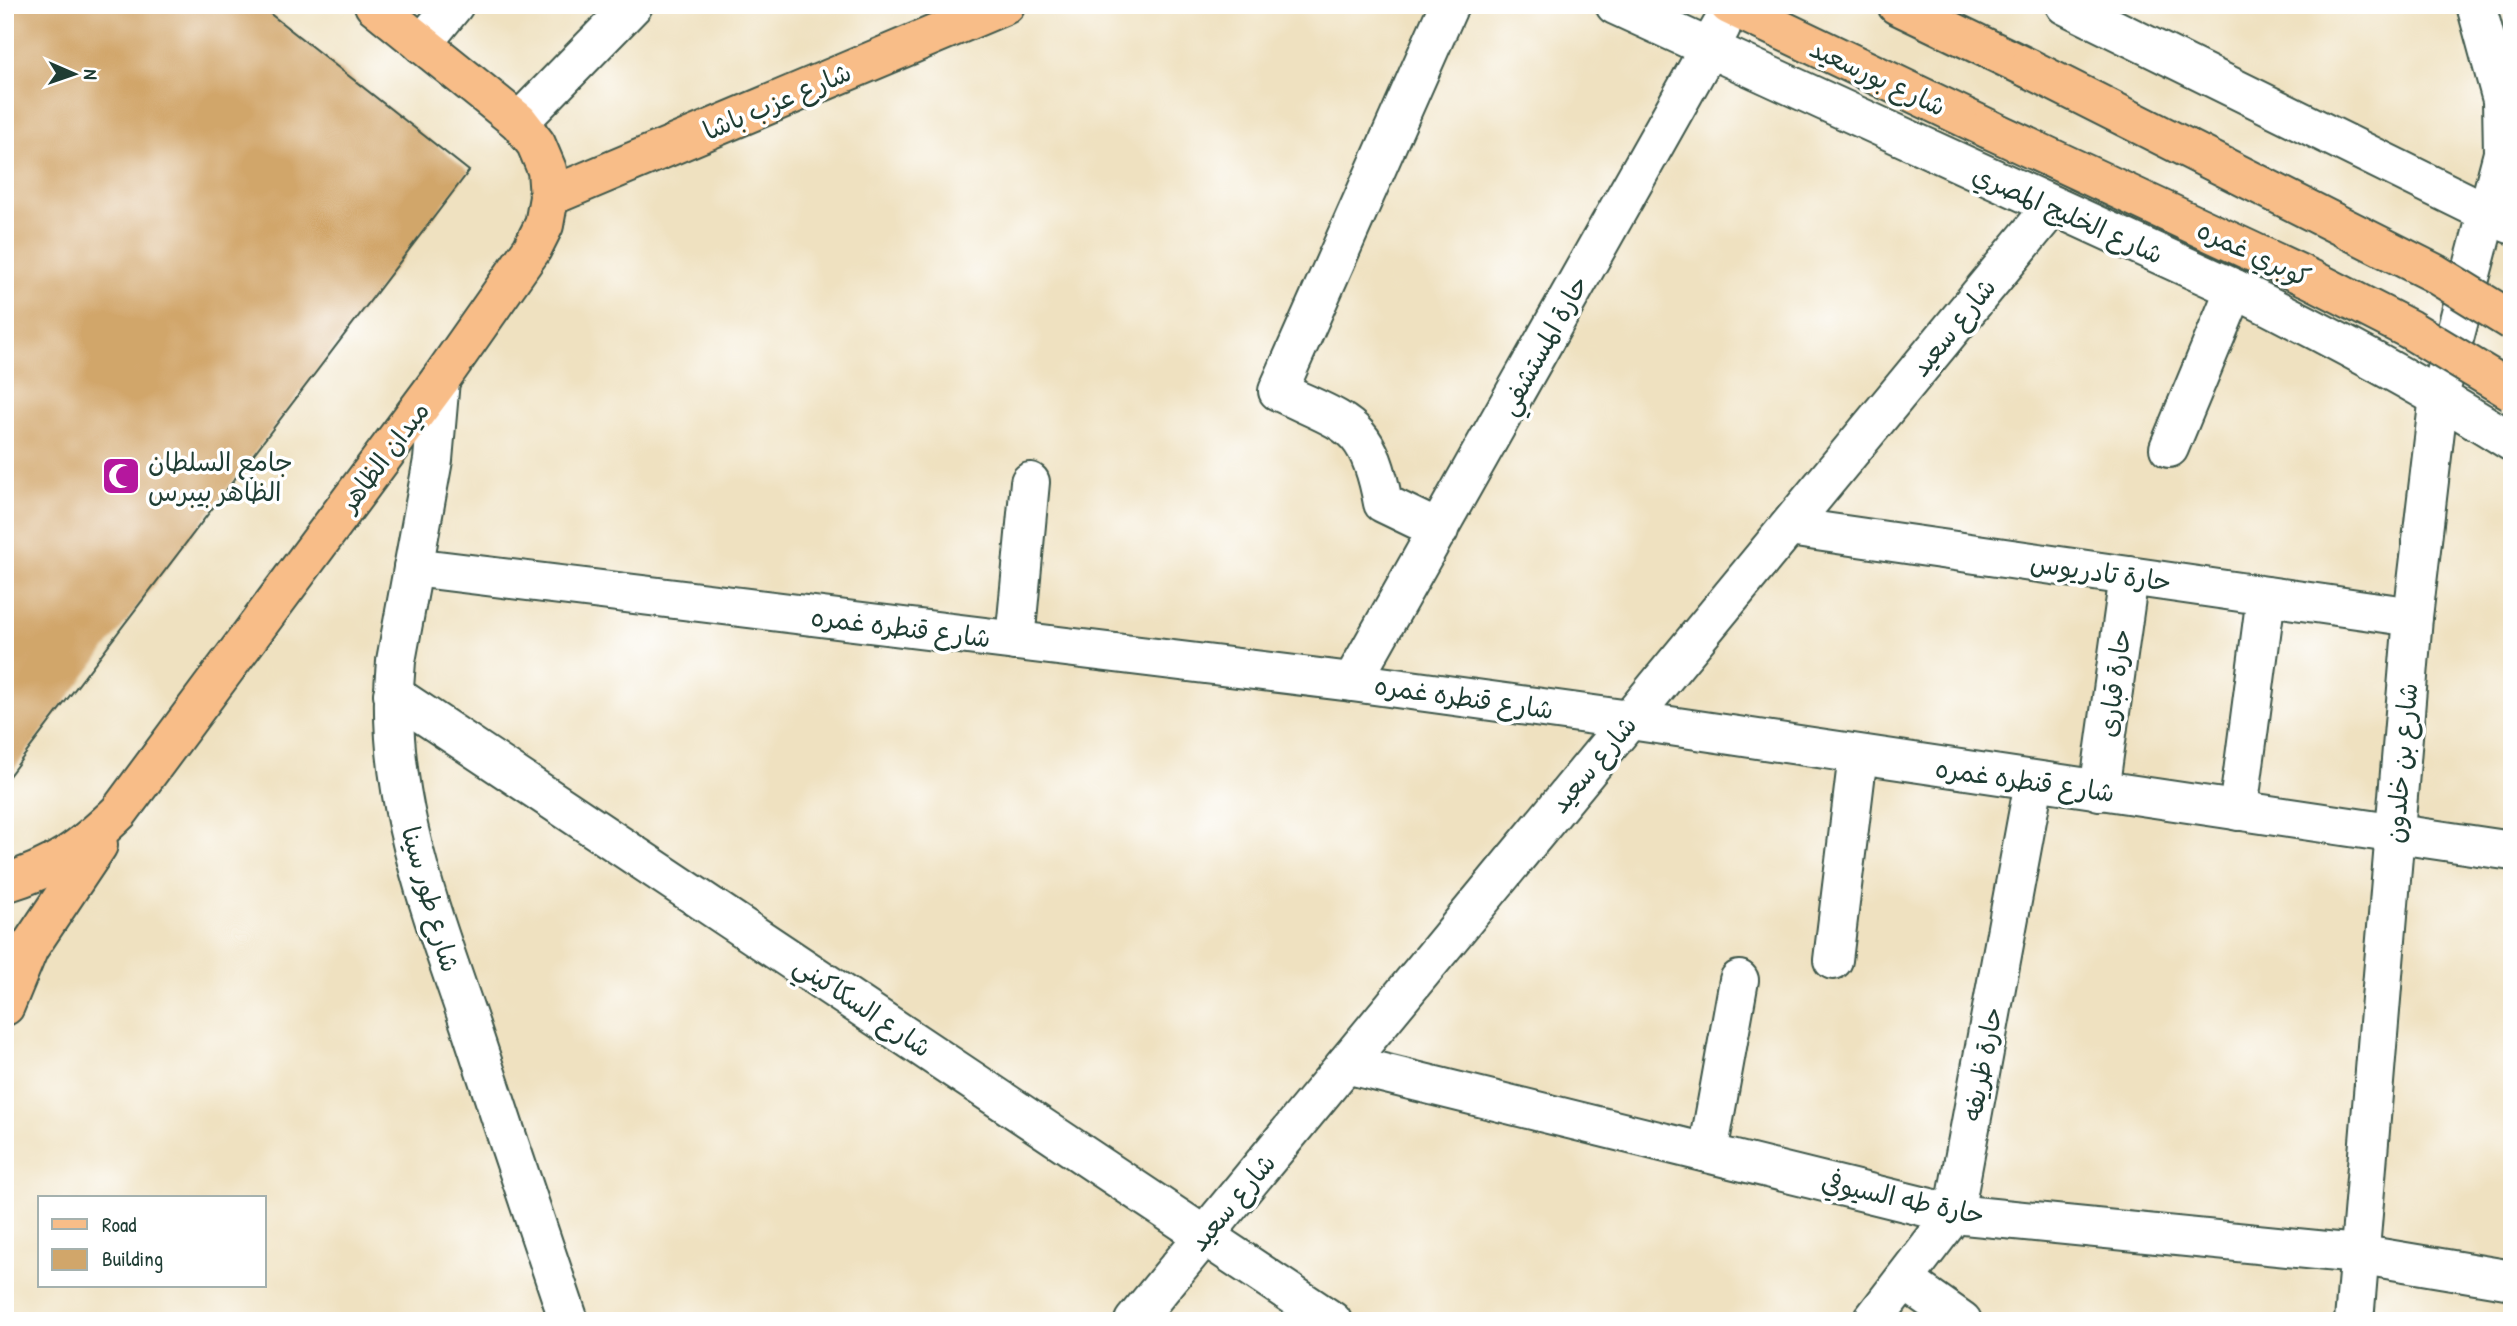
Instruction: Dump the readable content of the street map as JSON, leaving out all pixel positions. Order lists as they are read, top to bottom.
{
  "streets": {
    "main road": [
      "شارع بورسعيد",
      "شارع عزب باشا",
      "كوبري غمره",
      "ميدان الظاهر"
    ],
    "street": [
      "شارع الخليج المصري",
      "شارع سعيد",
      "حارة المستشفي",
      "حارة تادريوس",
      "شارع قنطره غمره",
      "حارة قبارى",
      "شارع بن خلدون",
      "شارع طور سينا",
      "شارع السكاكيني",
      "حارة ظريفه",
      "حارة طه السيوفي"
    ]
  },
  "crossings": [
    ["شارع بورسعيد", "كوبري غمره"],
    ["شارع بورسعيد", "حارة المستشفي"],
    ["شارع عزب باشا", "ميدان الظاهر"],
    ["شارع الخليج المصري", "شارع سعيد"],
    ["شارع الخليج المصري", "حارة المستشفي"],
    ["شارع الخليج المصري", "شارع بن خلدون"],
    ["شارع سعيد", "حارة تادريوس"],
    ["شارع سعيد", "شارع قنطره غمره"],
    ["شارع سعيد", "شارع السكاكيني"],
    ["شارع سعيد", "حارة طه السيوفي"],
    ["حارة المستشفي", "شارع قنطره غمره"],
    ["ميدان الظاهر", "شارع طور سينا"],
    ["حارة تادريوس", "حارة قبارى"],
    ["حارة تادريوس", "شارع بن خلدون"],
    ["شارع قنطره غمره", "حارة قبارى"],
    ["شارع قنطره غمره", "شارع بن خلدون"],
    ["شارع قنطره غمره", "شارع طور سينا"],
    ["شارع قنطره غمره", "حارة ظريفه"],
    ["شارع بن خلدون", "حارة طه السيوفي"],
    ["شارع طور سينا", "شارع السكاكيني"],
    ["حارة ظريفه", "حارة طه السيوفي"]
  ],
  "places": {
    "mosque": ["جامع السلطان الظاهر بيبرس"]
  },
  "legend": ["Road", "Building"],
  "north": "right"
}
